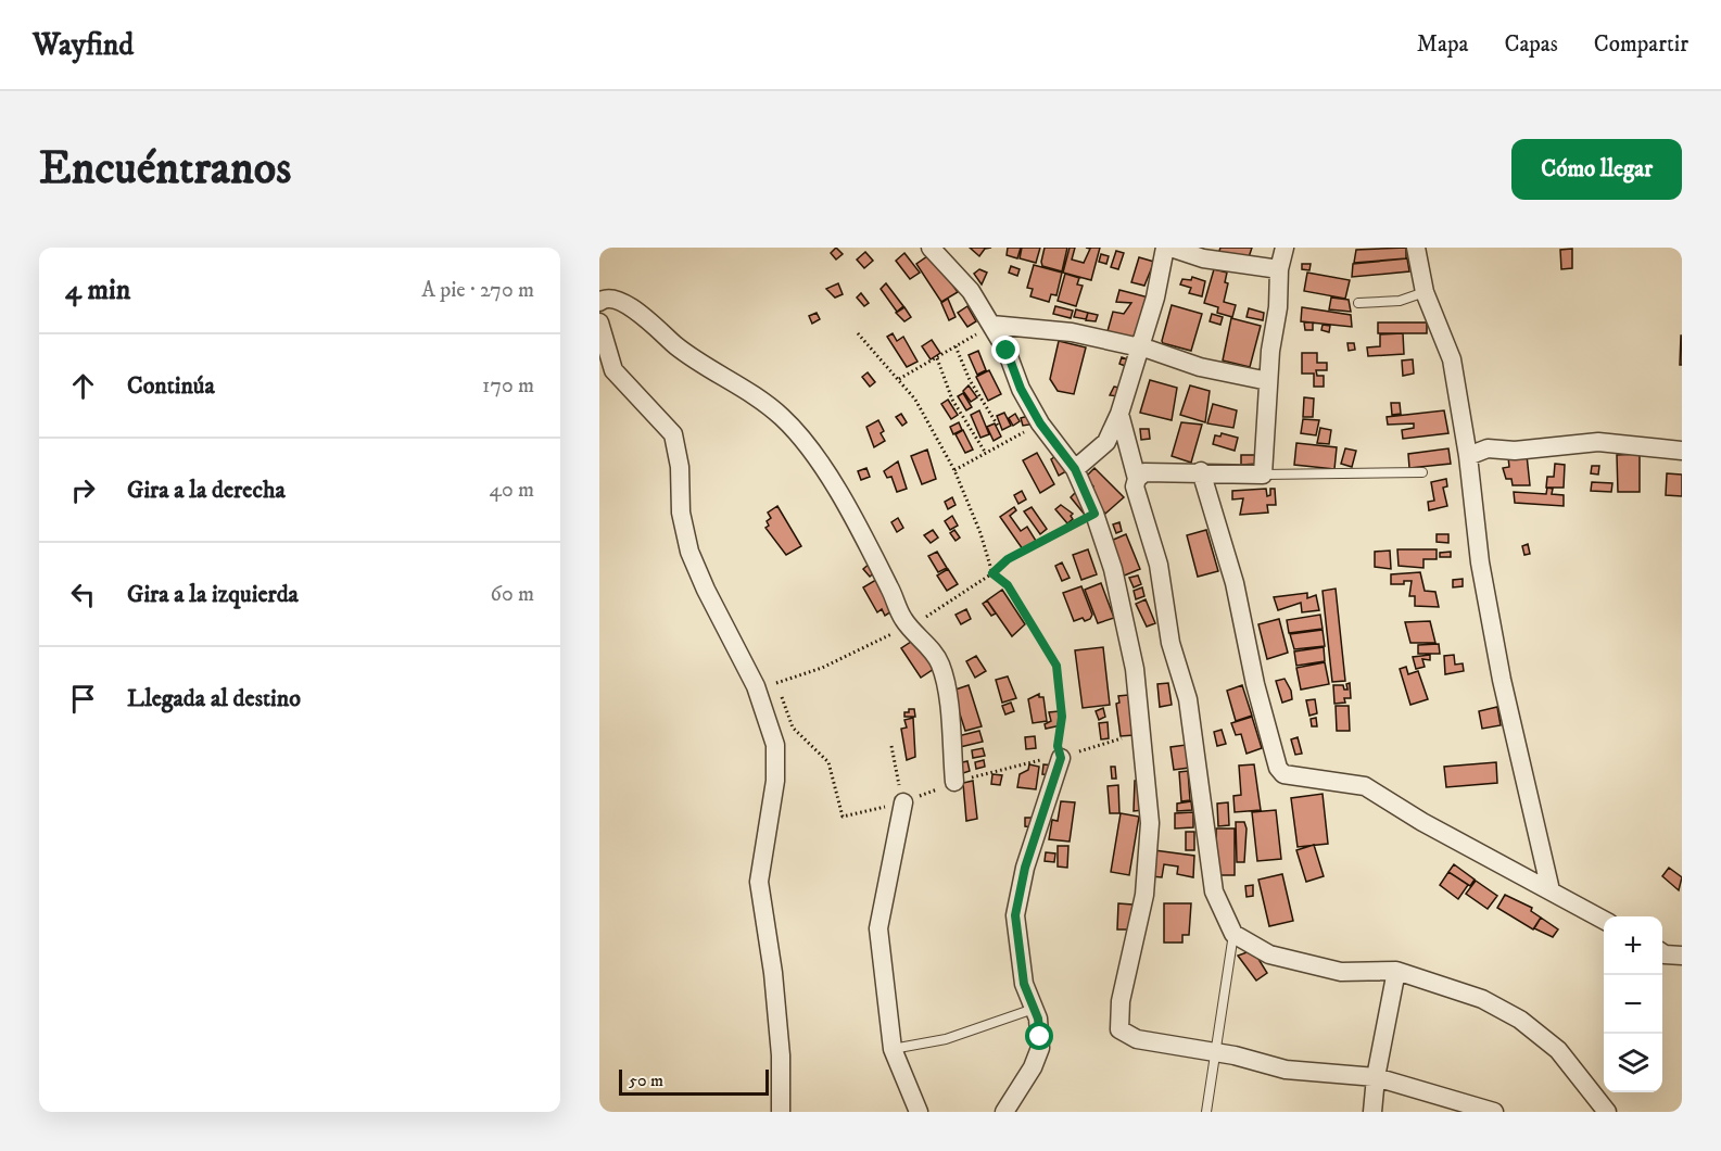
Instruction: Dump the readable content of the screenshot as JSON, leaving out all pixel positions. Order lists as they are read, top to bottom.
{
  "scale_bar": "50 m",
  "page": {
    "header": "Wayfind",
    "nav": ["Mapa", "Capas", "Compartir"],
    "buttons": "Cómo llegar",
    "title": "Encuéntranos",
    "heading": ["4 min", "A pie · 270 m"],
    "list": [
      ["Continúa", "170 m"],
      ["Gira a la derecha", "40 m"],
      ["Gira a la izquierda", "60 m"],
      "Llegada al destino"
    ],
    "map_buttons": ["+", "−"],
    "scale": "50 m"
  }
}
